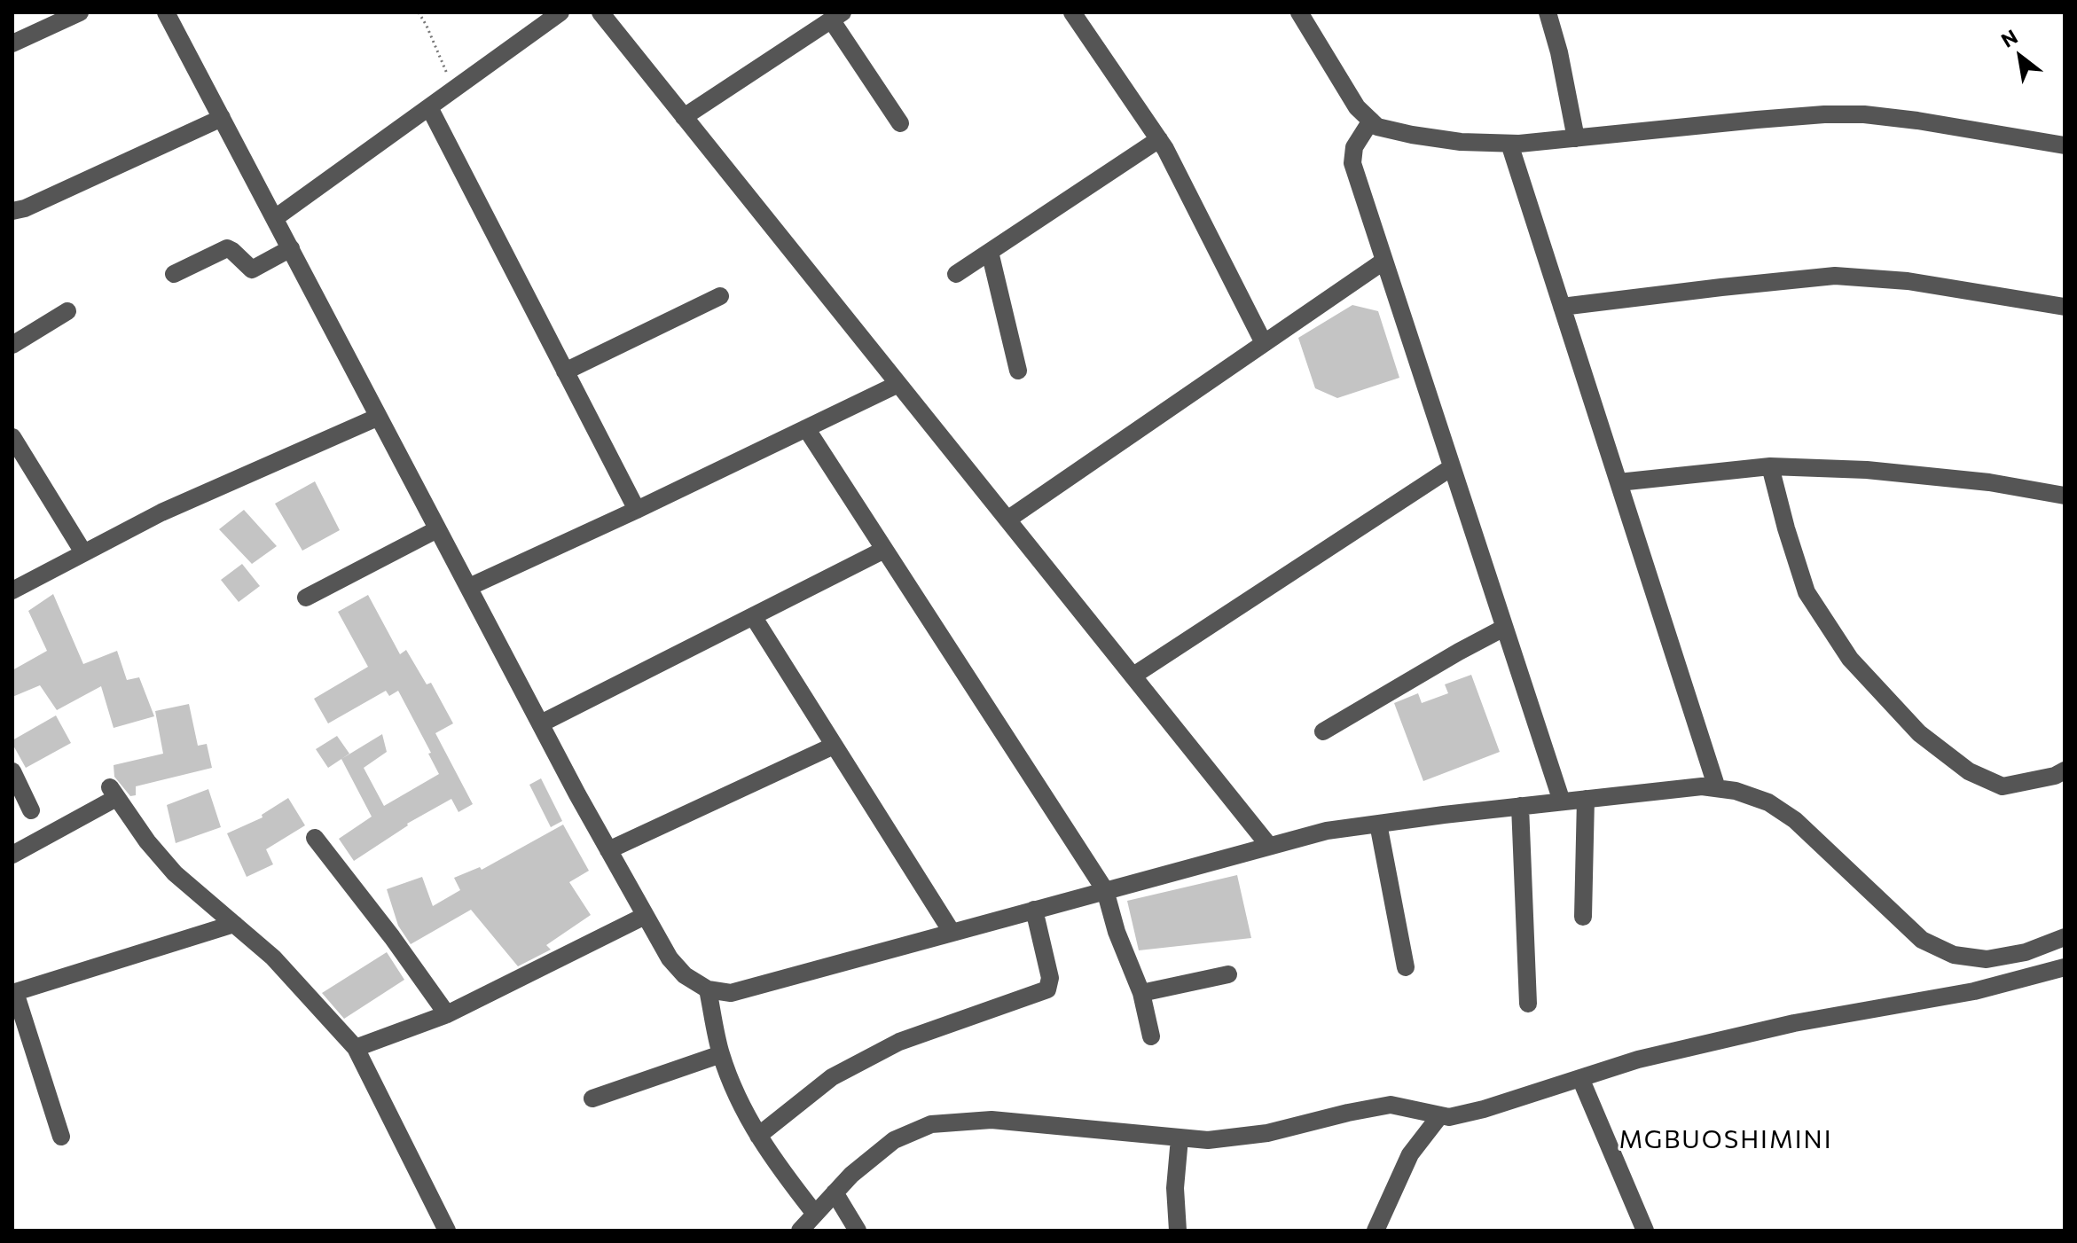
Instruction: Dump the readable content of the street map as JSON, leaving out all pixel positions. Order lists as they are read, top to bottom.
{
  "districts": ["MGBUOSHIMINI"],
  "north": "top left"
}
